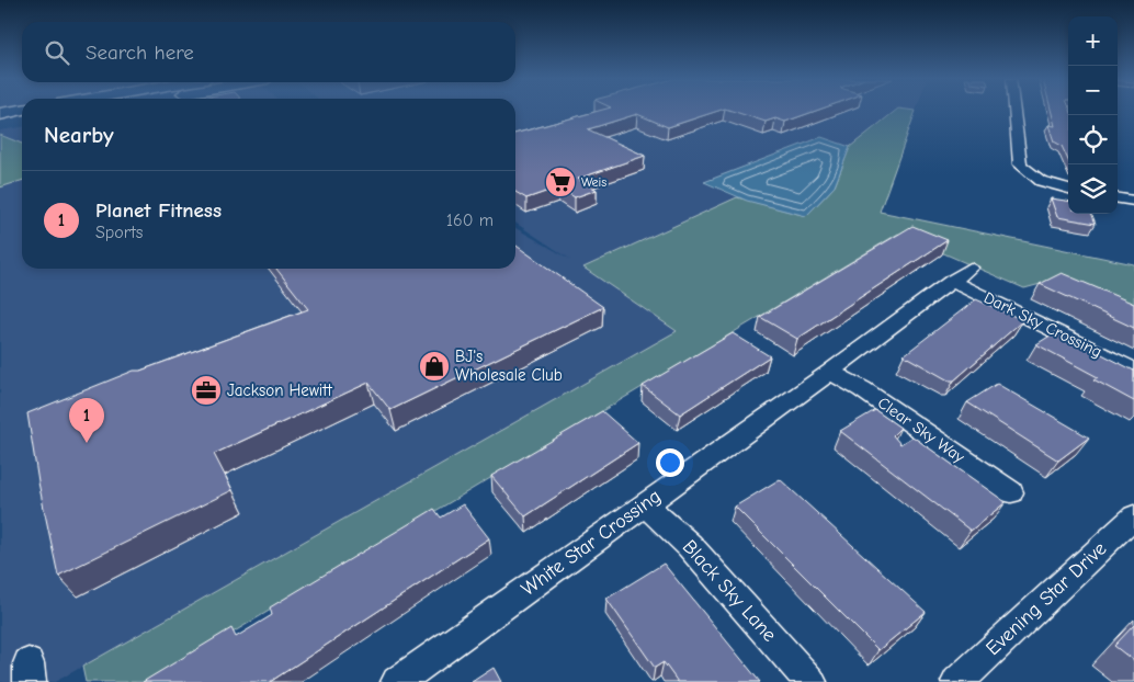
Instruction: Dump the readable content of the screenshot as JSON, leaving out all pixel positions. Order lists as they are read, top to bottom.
{
  "streets": {
    "street": [
      "Dark Sky Crossing",
      "Clear Sky Way",
      "White Star Crossing",
      "Black Sky Lane",
      "Evening Star Drive"
    ]
  },
  "crossings": [
    ["Dark Sky Crossing", "White Star Crossing"],
    ["Clear Sky Way", "White Star Crossing"],
    ["White Star Crossing", "Black Sky Lane"]
  ],
  "places": {
    "supermarket": ["Weis"],
    "shop": ["BJ's Wholesale Club"],
    "office": ["Jackson Hewitt"]
  },
  "page": {
    "map_buttons": ["+", "−"],
    "search": "Search here",
    "heading": "Nearby",
    "list": [
      {
        "mark": "1",
        "name": "Planet Fitness",
        "note": "Sports",
        "value": "160 m"
      }
    ],
    "pins": "1"
  }
}
